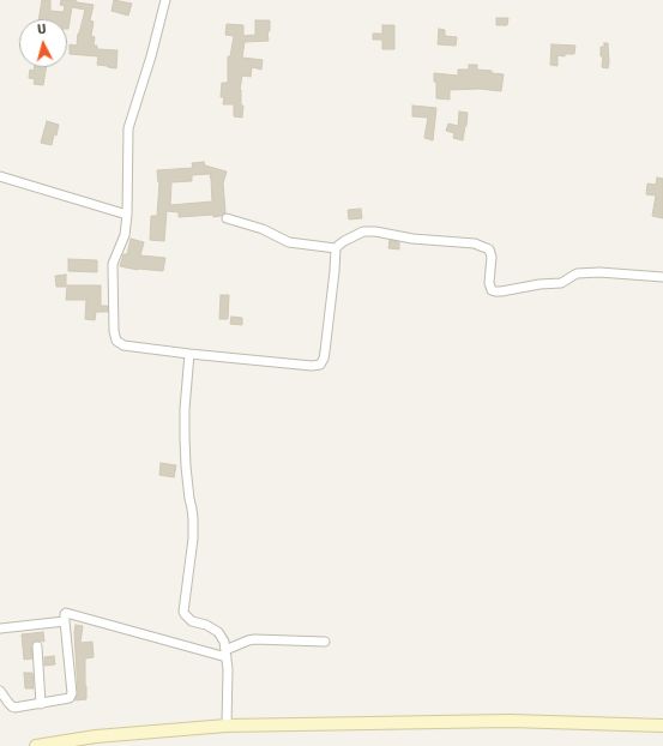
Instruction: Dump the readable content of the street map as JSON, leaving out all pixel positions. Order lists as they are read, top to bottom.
{
  "north": "top"
}
